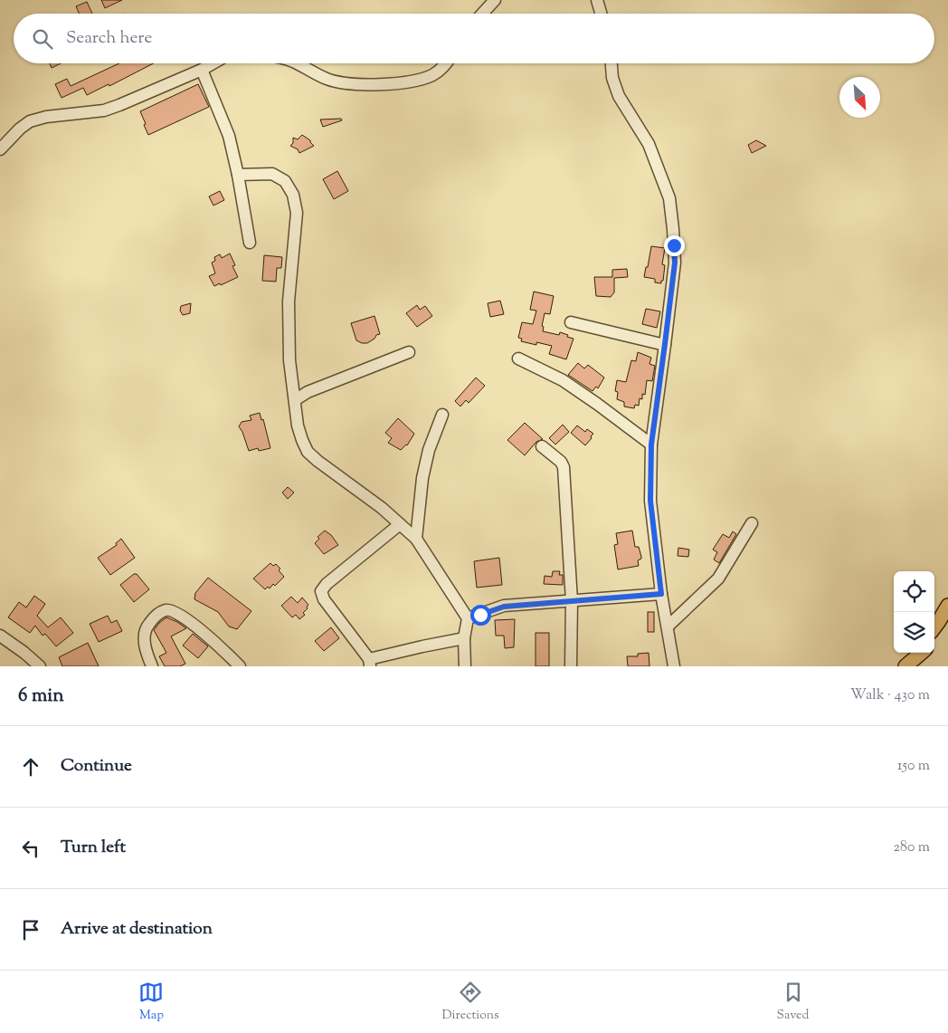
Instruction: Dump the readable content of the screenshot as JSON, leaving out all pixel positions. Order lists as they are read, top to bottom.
{
  "north": "bottom right",
  "page": {
    "search": "Search here",
    "heading": ["6 min", "Walk · 430 m"],
    "list": [
      ["Continue", "150 m"],
      ["Turn left", "280 m"],
      "Arrive at destination"
    ],
    "nav": ["Map", "Directions", "Saved"]
  }
}
